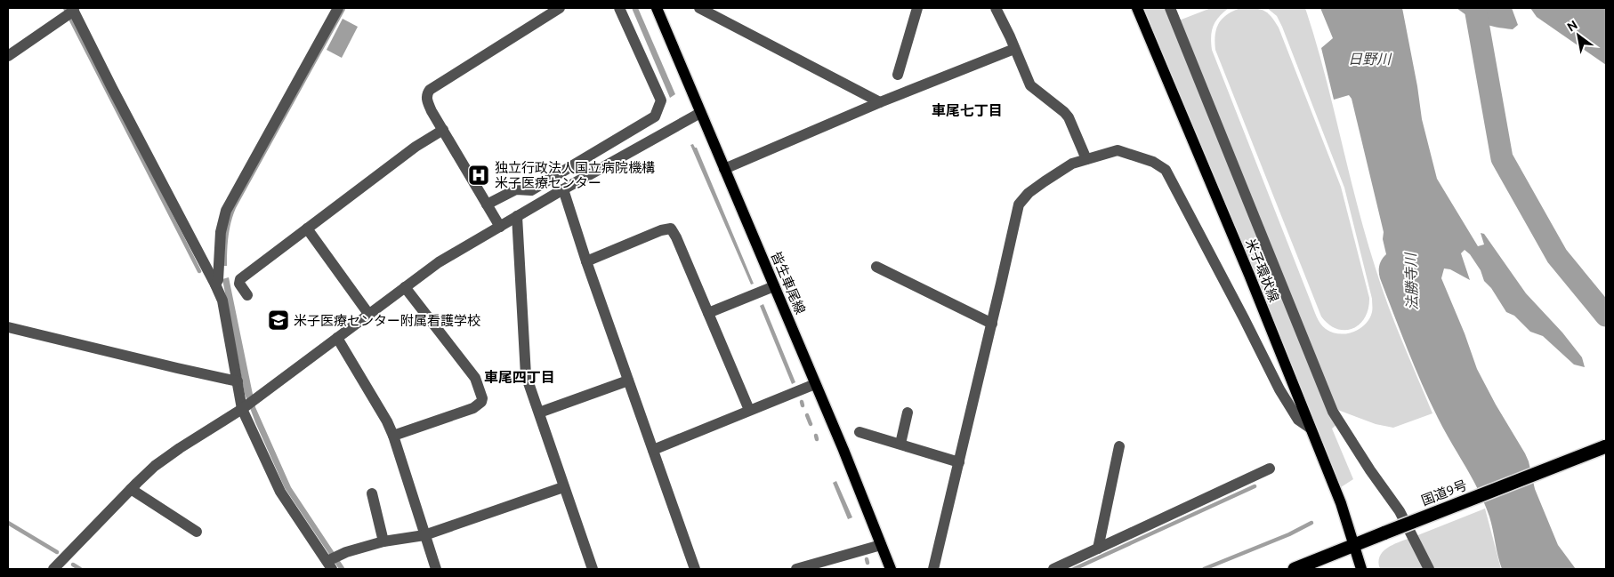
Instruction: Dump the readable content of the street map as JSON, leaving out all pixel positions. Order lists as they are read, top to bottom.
{
  "streets": {
    "highway": ["国道9号"],
    "main road": ["米子環状線", "皆生車尾線"]
  },
  "crossings": [
    ["米子環状線", "国道9号"]
  ],
  "districts": ["車尾七丁目", "車尾四丁目"],
  "water": ["日野川", "法勝寺川"],
  "places": {
    "hospital": ["独立行政法人国立病院機構 米子医療センター"],
    "school or university": ["米子医療センター附属看護学校"]
  },
  "north": "top left"
}
